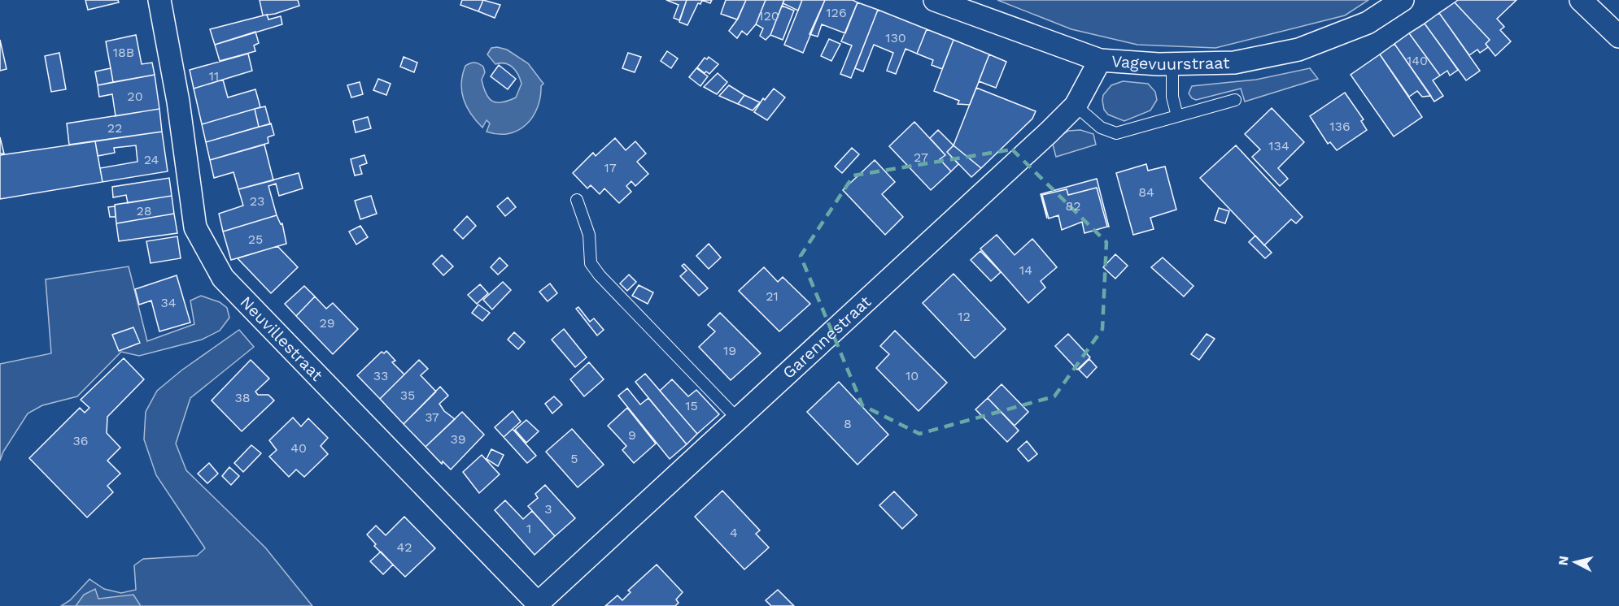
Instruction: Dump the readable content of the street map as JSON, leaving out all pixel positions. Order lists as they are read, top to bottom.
{
  "streets": {
    "street": ["Vagevuurstraat", "Garennestraat", "Neuvillestraat"]
  },
  "crossings": [
    ["Vagevuurstraat", "Garennestraat"],
    ["Garennestraat", "Neuvillestraat"]
  ],
  "house_numbers": [
    "126",
    "120",
    "130",
    "18B",
    "140",
    "11",
    "20",
    "136",
    "22",
    "134",
    "27",
    "24",
    "17",
    "84",
    "23",
    "82",
    "28",
    "25",
    "14",
    "21",
    "34",
    "12",
    "29",
    "19",
    "33",
    "10",
    "35",
    "38",
    "15",
    "37",
    "8",
    "9",
    "39",
    "36",
    "40",
    "5",
    "3",
    "1",
    "4",
    "42"
  ],
  "north": "left"
}
